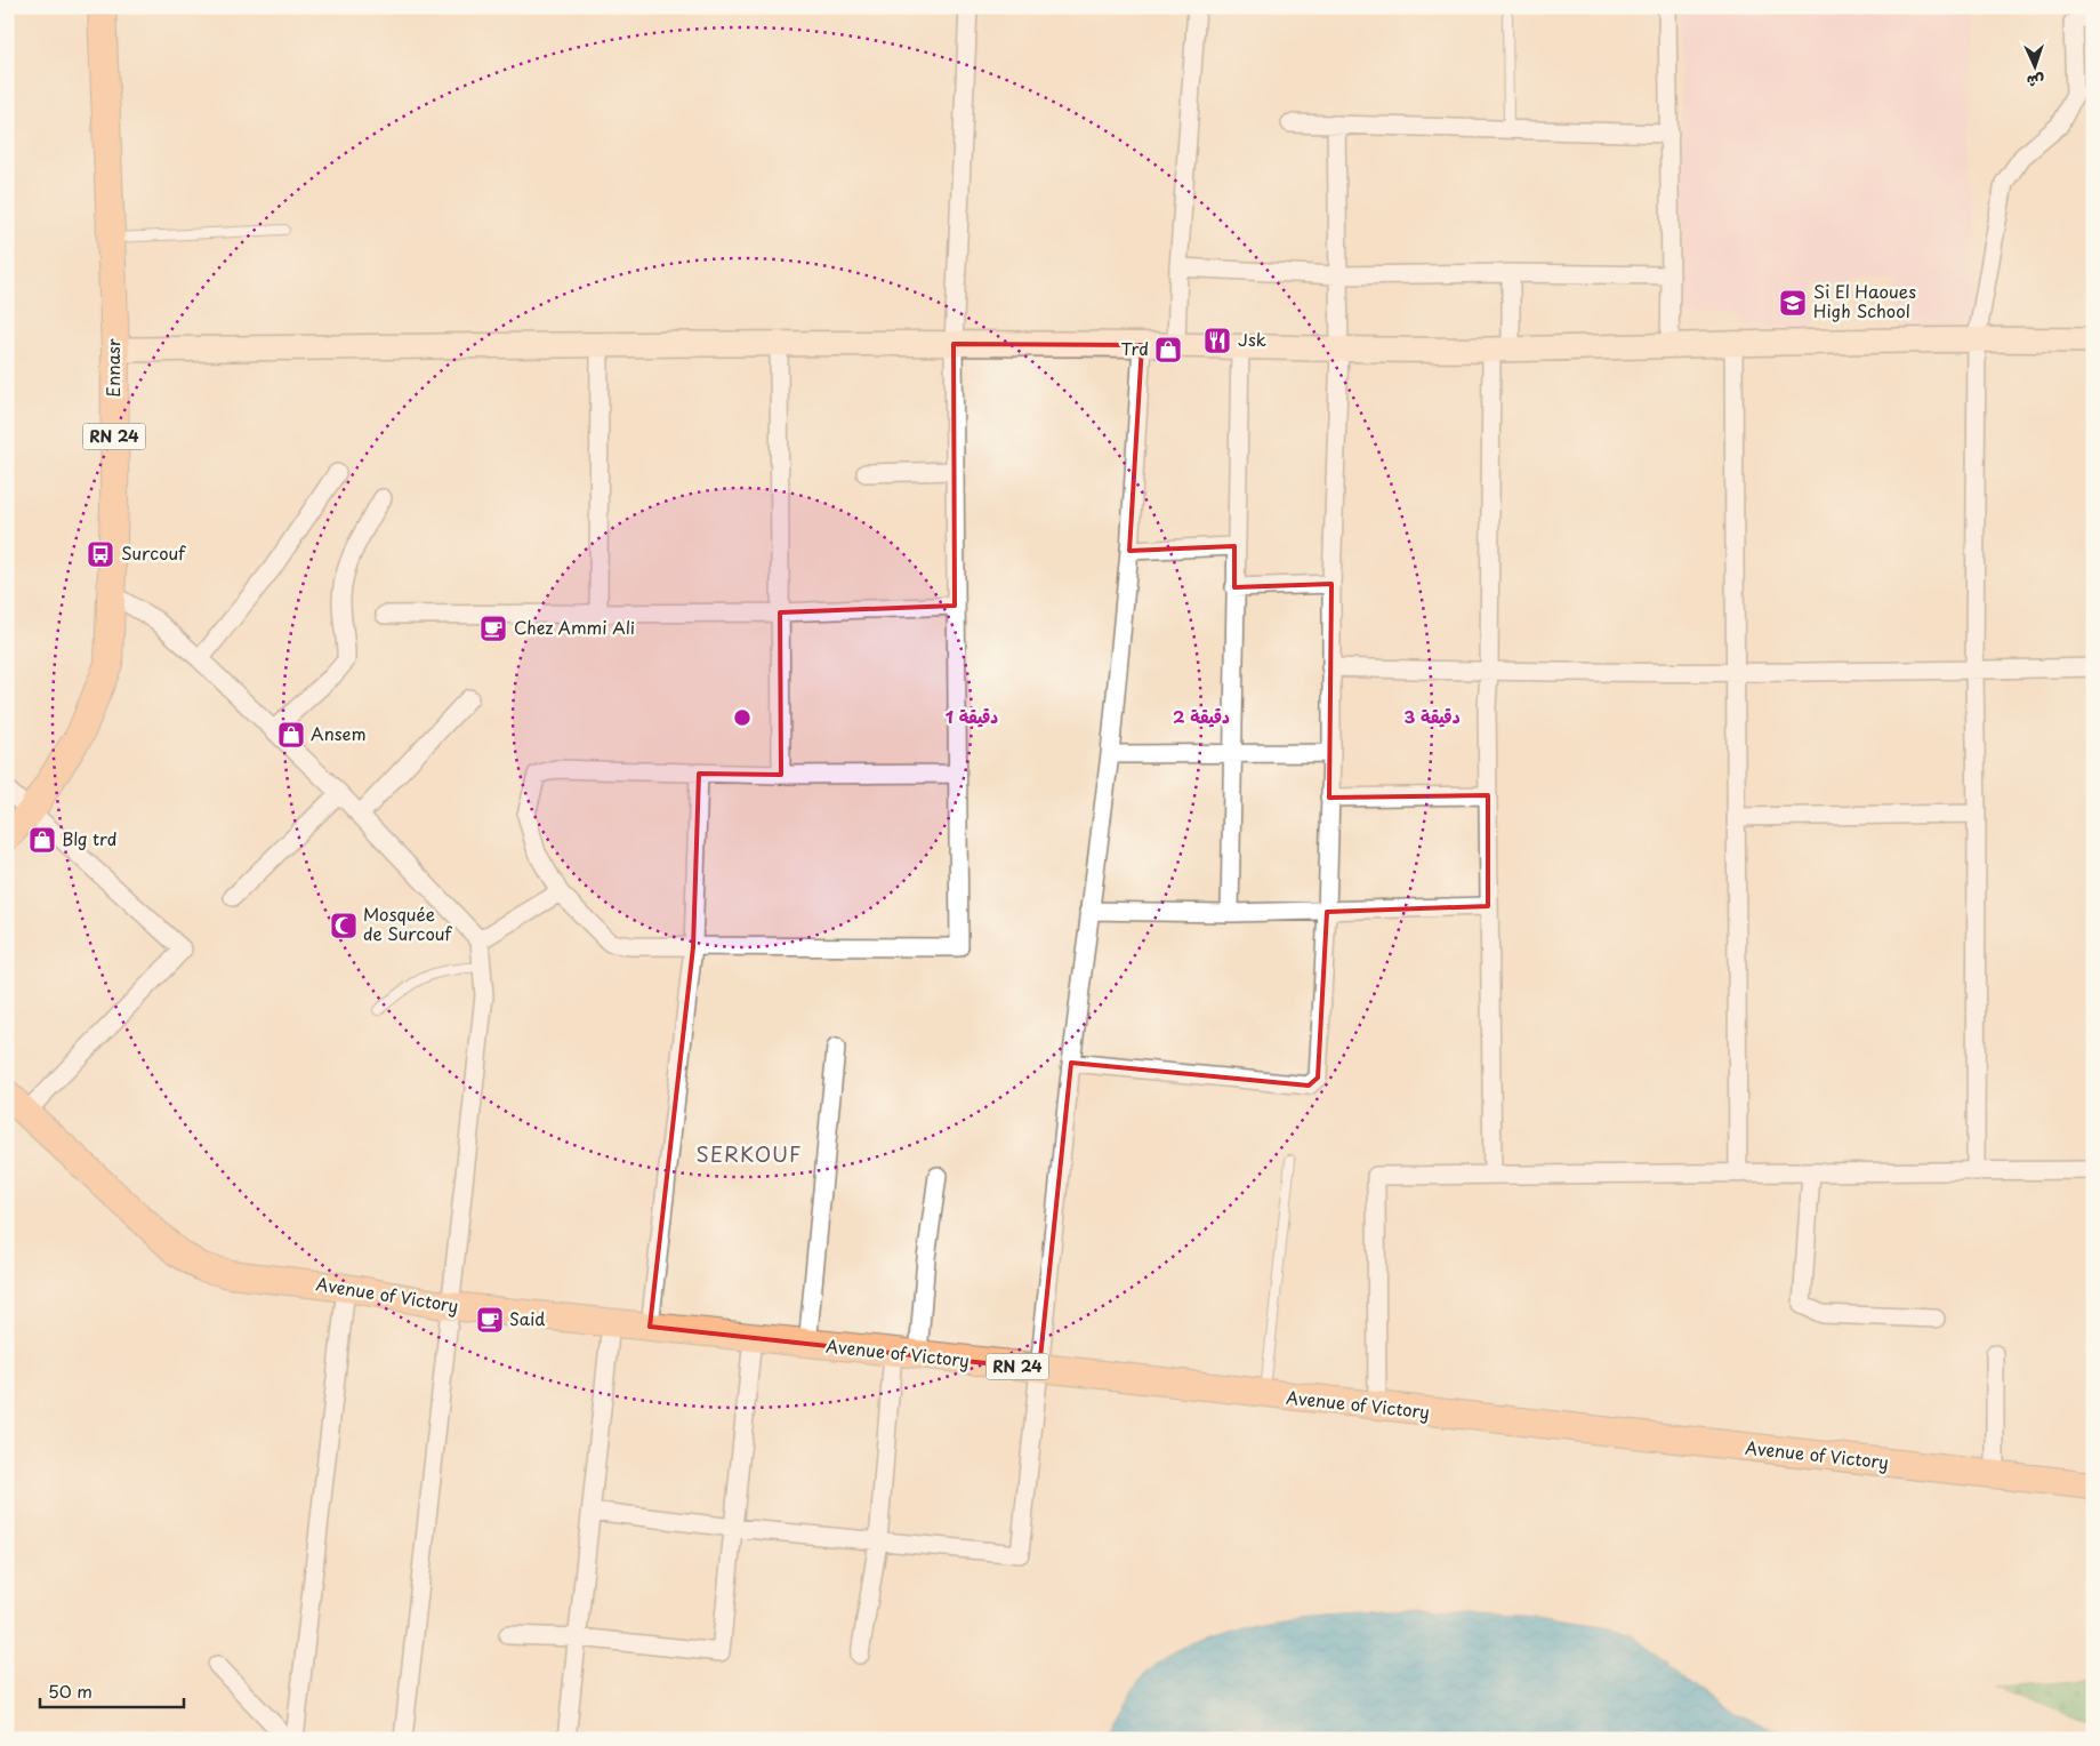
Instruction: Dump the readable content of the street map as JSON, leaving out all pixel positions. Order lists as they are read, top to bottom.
{
  "streets": {
    "main road": ["Ennasr", "RN 24", "Avenue of Victory"]
  },
  "districts": ["SERKOUF"],
  "places": {
    "school or university": ["Si El Haoues High School"],
    "restaurant": ["Jsk"],
    "shop": ["Trd", "Ansem", "Blg trd"],
    "bus stop": ["Surcouf"],
    "cafe": ["Chez Ammi Ali", "Said"],
    "mosque": ["Mosquée de Surcouf"]
  },
  "scale_bar": "50 m",
  "north": "bottom",
  "rings": ["1 دقيقة", "2 دقيقة", "3 دقيقة"]
}
